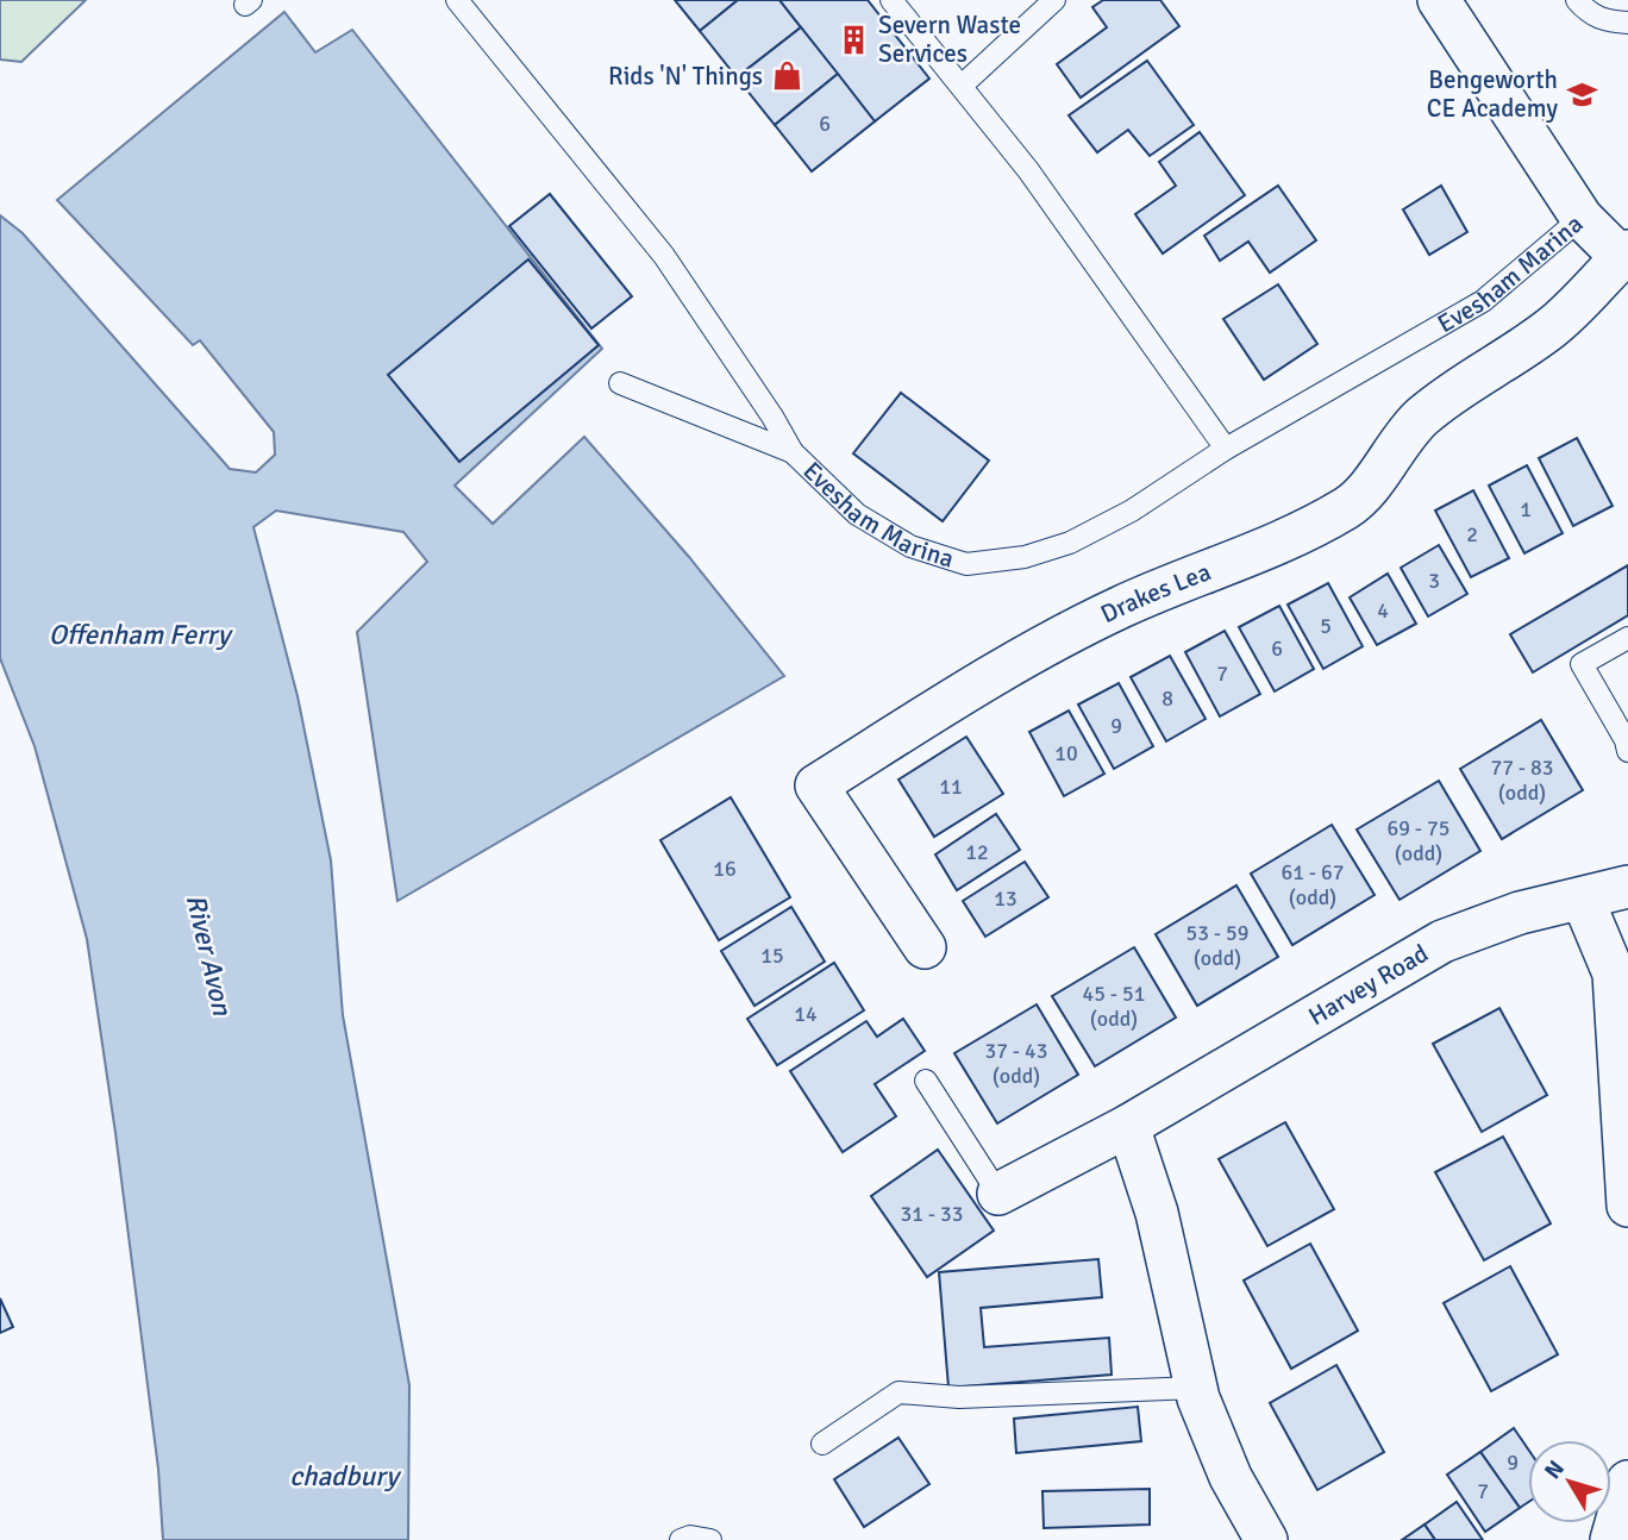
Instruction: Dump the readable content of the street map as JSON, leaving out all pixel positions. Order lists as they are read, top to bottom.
{
  "streets": {
    "street": ["Evesham Marina", "Drakes Lea", "Harvey Road"]
  },
  "crossings": [
    ["Evesham Marina", "Drakes Lea"]
  ],
  "water": ["Offenham Ferry", "River Avon", "chadbury"],
  "places": {
    "building": ["Severn Waste Services"],
    "shop": ["Rids 'N' Things"],
    "school or university": ["Bengeworth CE Academy"]
  },
  "house_numbers": [
    "6",
    "1",
    "2",
    "3",
    "4",
    "5",
    "6",
    "7",
    "8",
    "9",
    "10",
    "77 - 83 (odd)",
    "11",
    "69 - 75 (odd)",
    "12",
    "16",
    "61 - 67 (odd)",
    "13",
    "53 - 59 (odd)",
    "15",
    "45 - 51 (odd)",
    "14",
    "37 - 43 (odd)",
    "31 - 33",
    "9",
    "7"
  ],
  "north": "top left"
}
